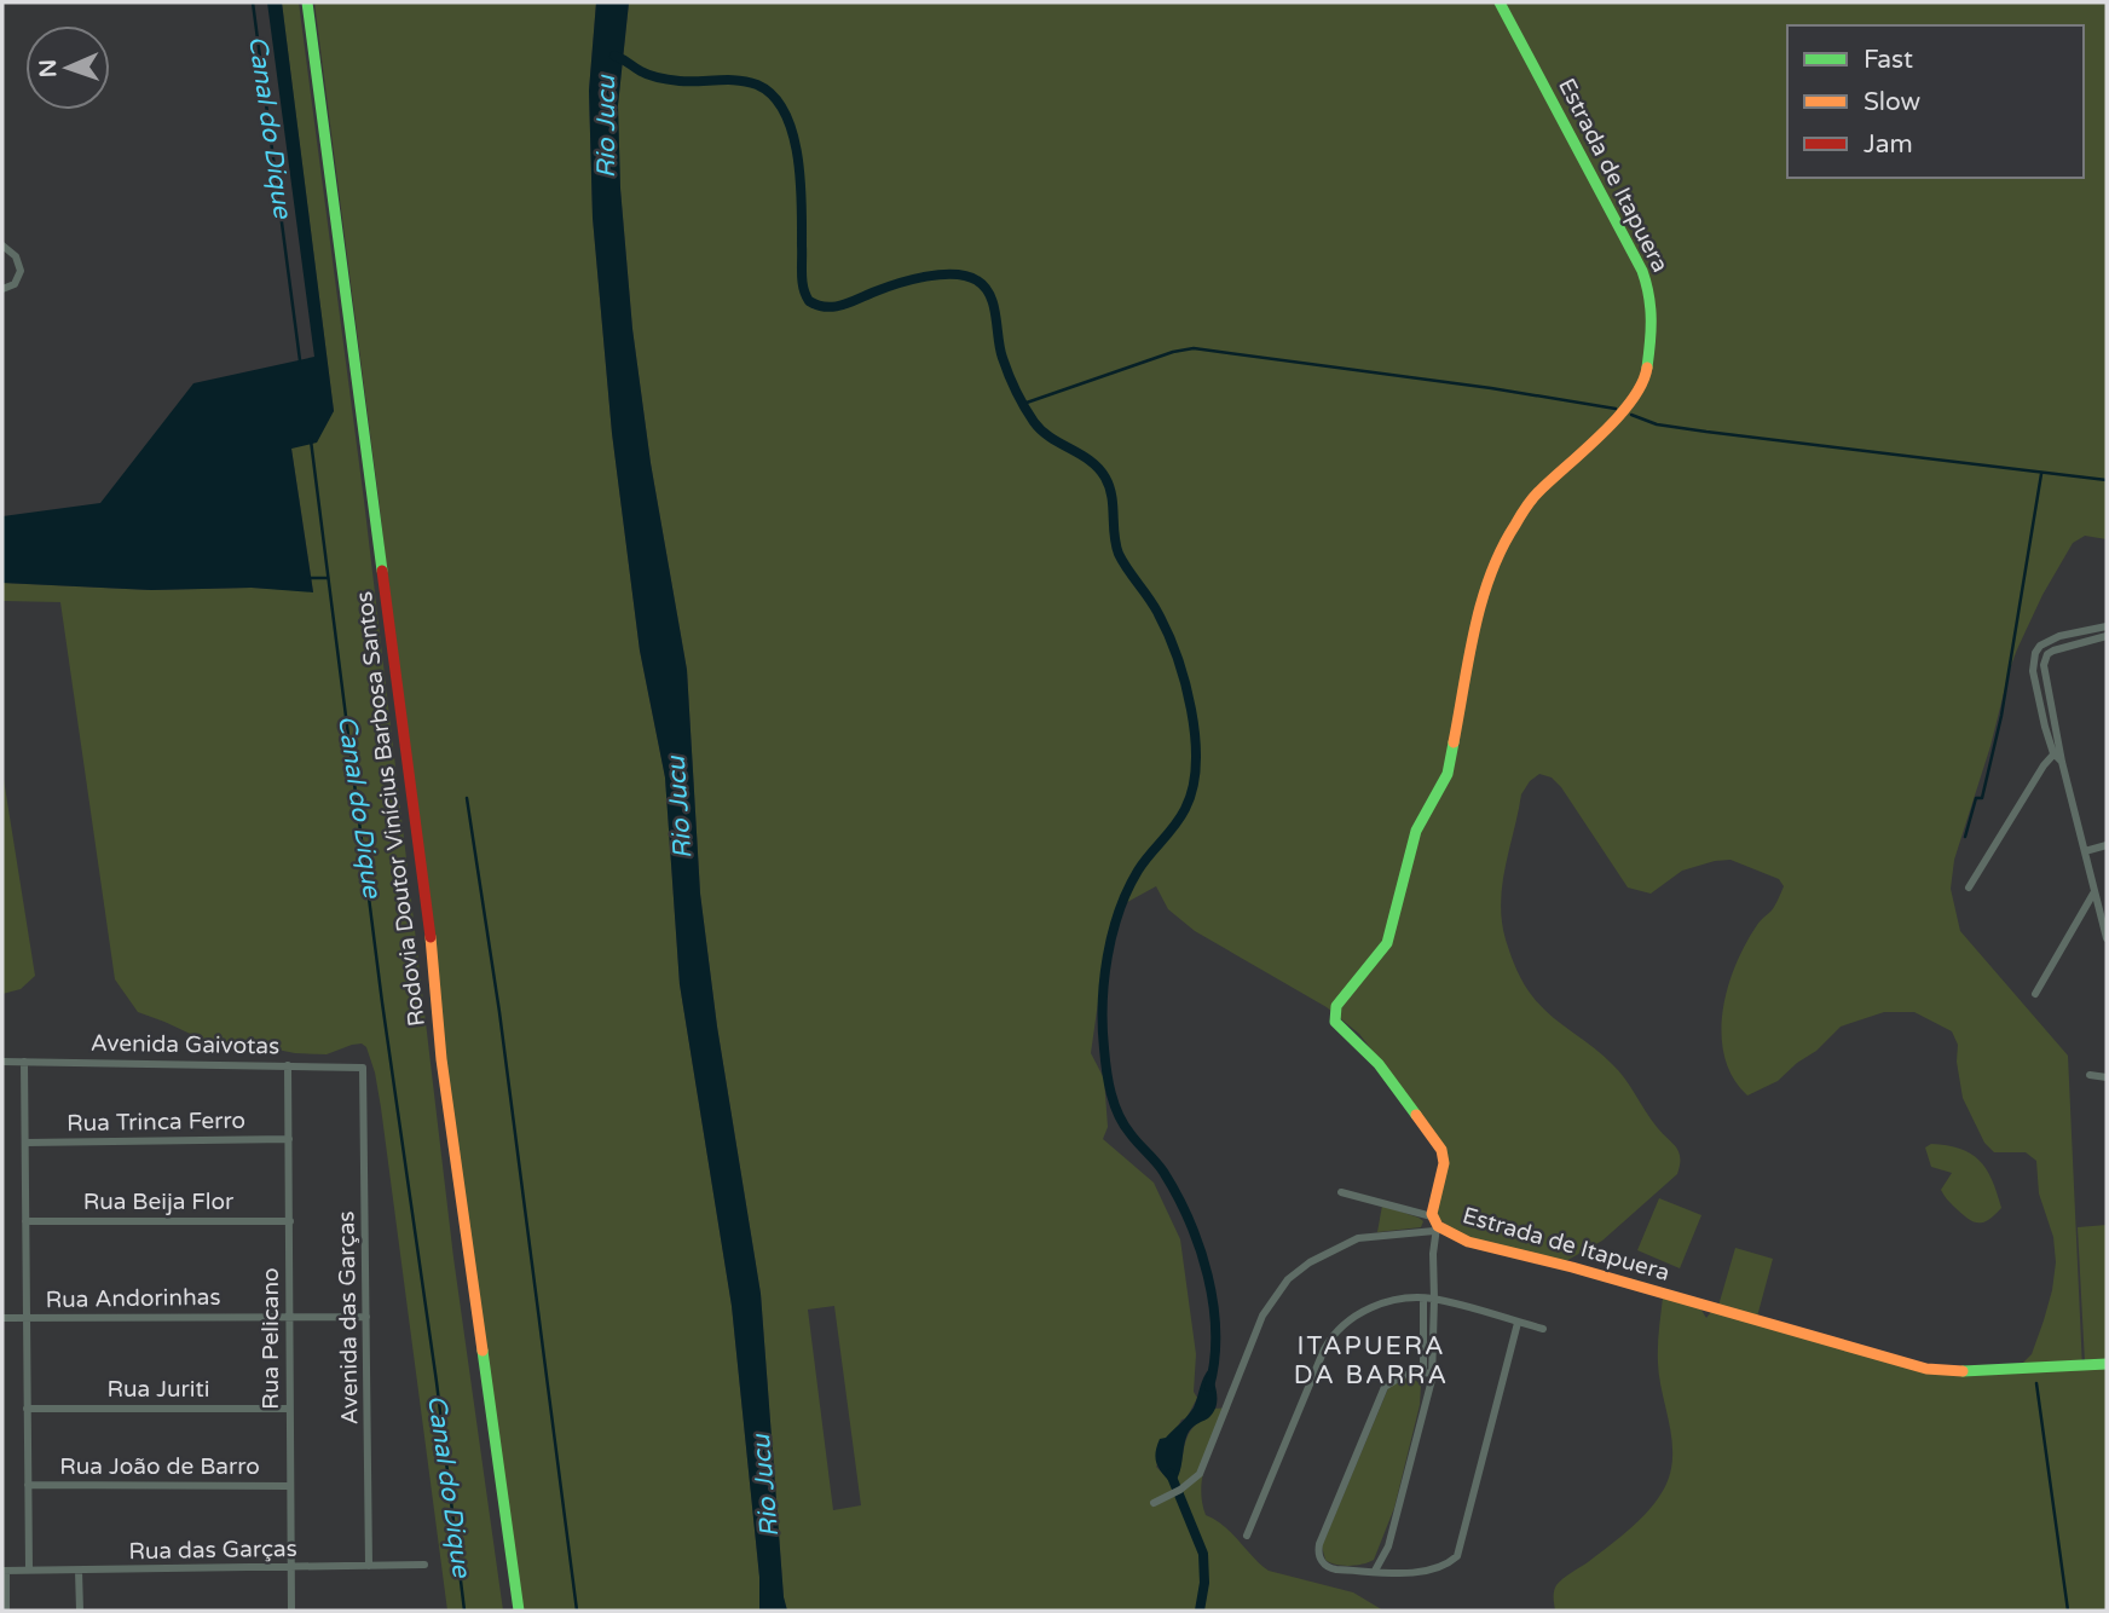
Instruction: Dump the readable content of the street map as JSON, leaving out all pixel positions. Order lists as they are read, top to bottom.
{
  "streets": {
    "street": [
      "Estrada de Itapuera",
      "Rodovia Doutor Vinícius Barbosa Santos",
      "Avenida Gaivotas",
      "Rua Trinca Ferro",
      "Rua Beija Flor",
      "Rua Andorinhas",
      "Avenida das Garças",
      "Rua Pelicano",
      "Rua Juriti",
      "Rua João de Barro",
      "Rua das Garças"
    ]
  },
  "crossings": [
    ["Avenida Gaivotas", "Avenida das Garças"],
    ["Avenida Gaivotas", "Rua Pelicano"],
    ["Rua Trinca Ferro", "Rua Pelicano"],
    ["Rua Beija Flor", "Rua Pelicano"],
    ["Rua Andorinhas", "Avenida das Garças"],
    ["Rua Andorinhas", "Rua Pelicano"],
    ["Avenida das Garças", "Rua das Garças"],
    ["Rua Pelicano", "Rua Juriti"],
    ["Rua Pelicano", "Rua João de Barro"],
    ["Rua Pelicano", "Rua das Garças"]
  ],
  "districts": ["ITAPUERA DA BARRA"],
  "water": ["Canal do Dique", "Rio Jucu"],
  "legend": ["Fast", "Slow", "Jam"],
  "north": "left"
}
